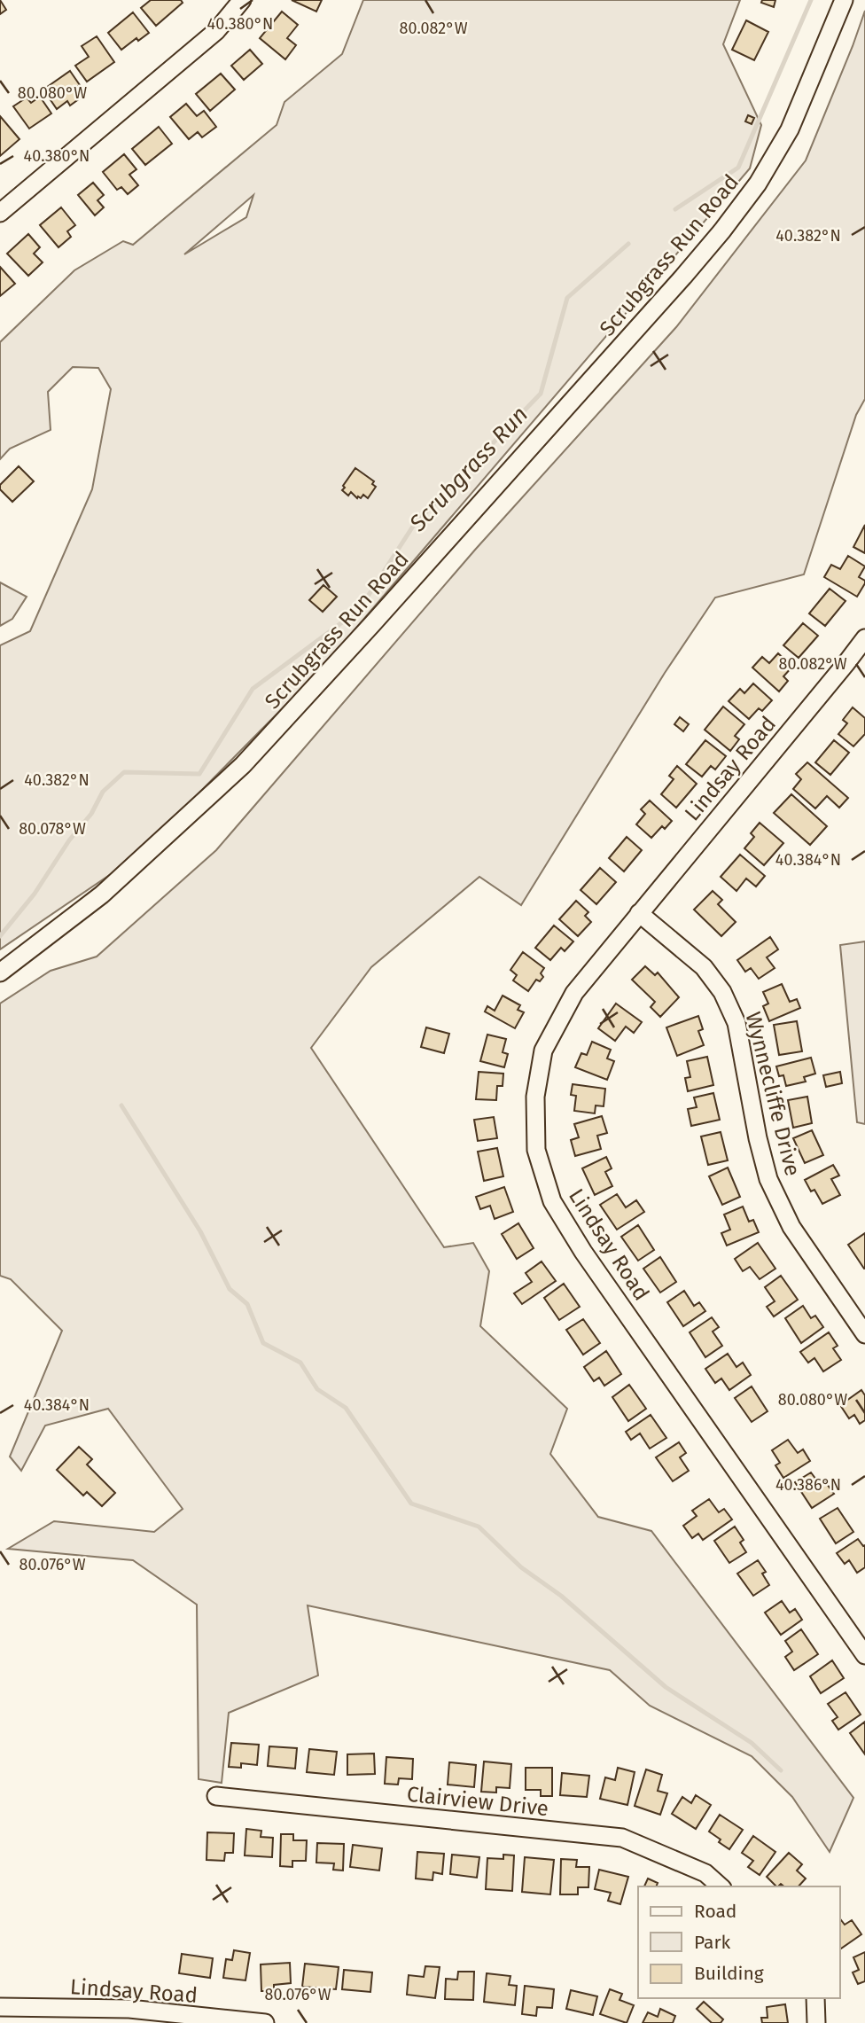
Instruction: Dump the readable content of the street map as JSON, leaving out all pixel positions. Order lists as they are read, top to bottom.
{
  "streets": {
    "street": [
      "Scrubgrass Run Road",
      "Lindsay Road",
      "Wynnecliffe Drive",
      "Clairview Drive"
    ]
  },
  "crossings": [
    ["Lindsay Road", "Wynnecliffe Drive"]
  ],
  "water": ["Scrubgrass Run"],
  "legend": ["Road", "Park", "Building"],
  "coordinates": [
    "40.380°N",
    "80.082°W",
    "80.080°W",
    "40.382°N",
    "80.078°W",
    "40.384°N",
    "40.386°N",
    "80.076°W"
  ]
}
